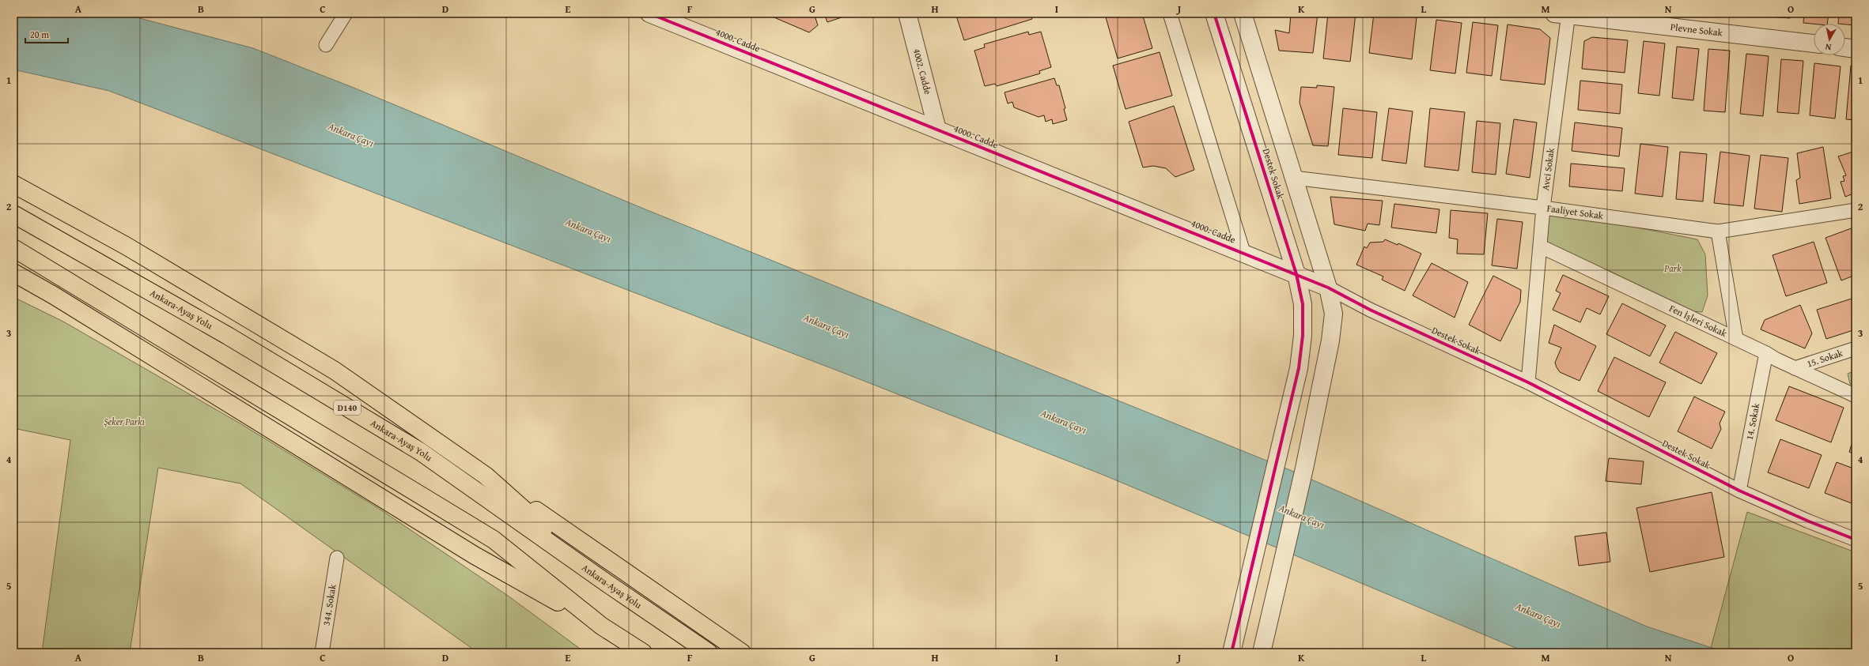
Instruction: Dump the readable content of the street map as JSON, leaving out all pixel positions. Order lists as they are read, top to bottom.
{
  "streets": {
    "highway": ["Ankara-Ayaş Yolu", "D140"],
    "street": [
      "Plevne Sokak",
      "4000. Cadde",
      "4002. Cadde",
      "Avci Sokak",
      "Destek Sokak",
      "Faaliyet Sokak",
      "Fen İşleri Sokak",
      "15. Sokak",
      "14. Sokak",
      "344. Sokak"
    ]
  },
  "crossings": [
    ["Plevne Sokak", "Avci Sokak"],
    ["4000. Cadde", "4002. Cadde"],
    ["4000. Cadde", "Destek Sokak"],
    ["Avci Sokak", "Destek Sokak"],
    ["Avci Sokak", "Faaliyet Sokak"],
    ["Avci Sokak", "Fen İşleri Sokak"],
    ["Destek Sokak", "Faaliyet Sokak"],
    ["Destek Sokak", "14. Sokak"],
    ["Fen İşleri Sokak", "15. Sokak"],
    ["Fen İşleri Sokak", "14. Sokak"]
  ],
  "water": ["Ankara Çayı"],
  "parks": ["Park", "Şeker Parkı"],
  "scale_bar": "20 m",
  "north": "bottom",
  "grid": {
    "columns": [
      "A",
      "B",
      "C",
      "D",
      "E",
      "F",
      "G",
      "H",
      "I",
      "J",
      "K",
      "L",
      "M",
      "N",
      "O"
    ],
    "rows": [
      "1",
      "2",
      "3",
      "4",
      "5"
    ]
  }
}
